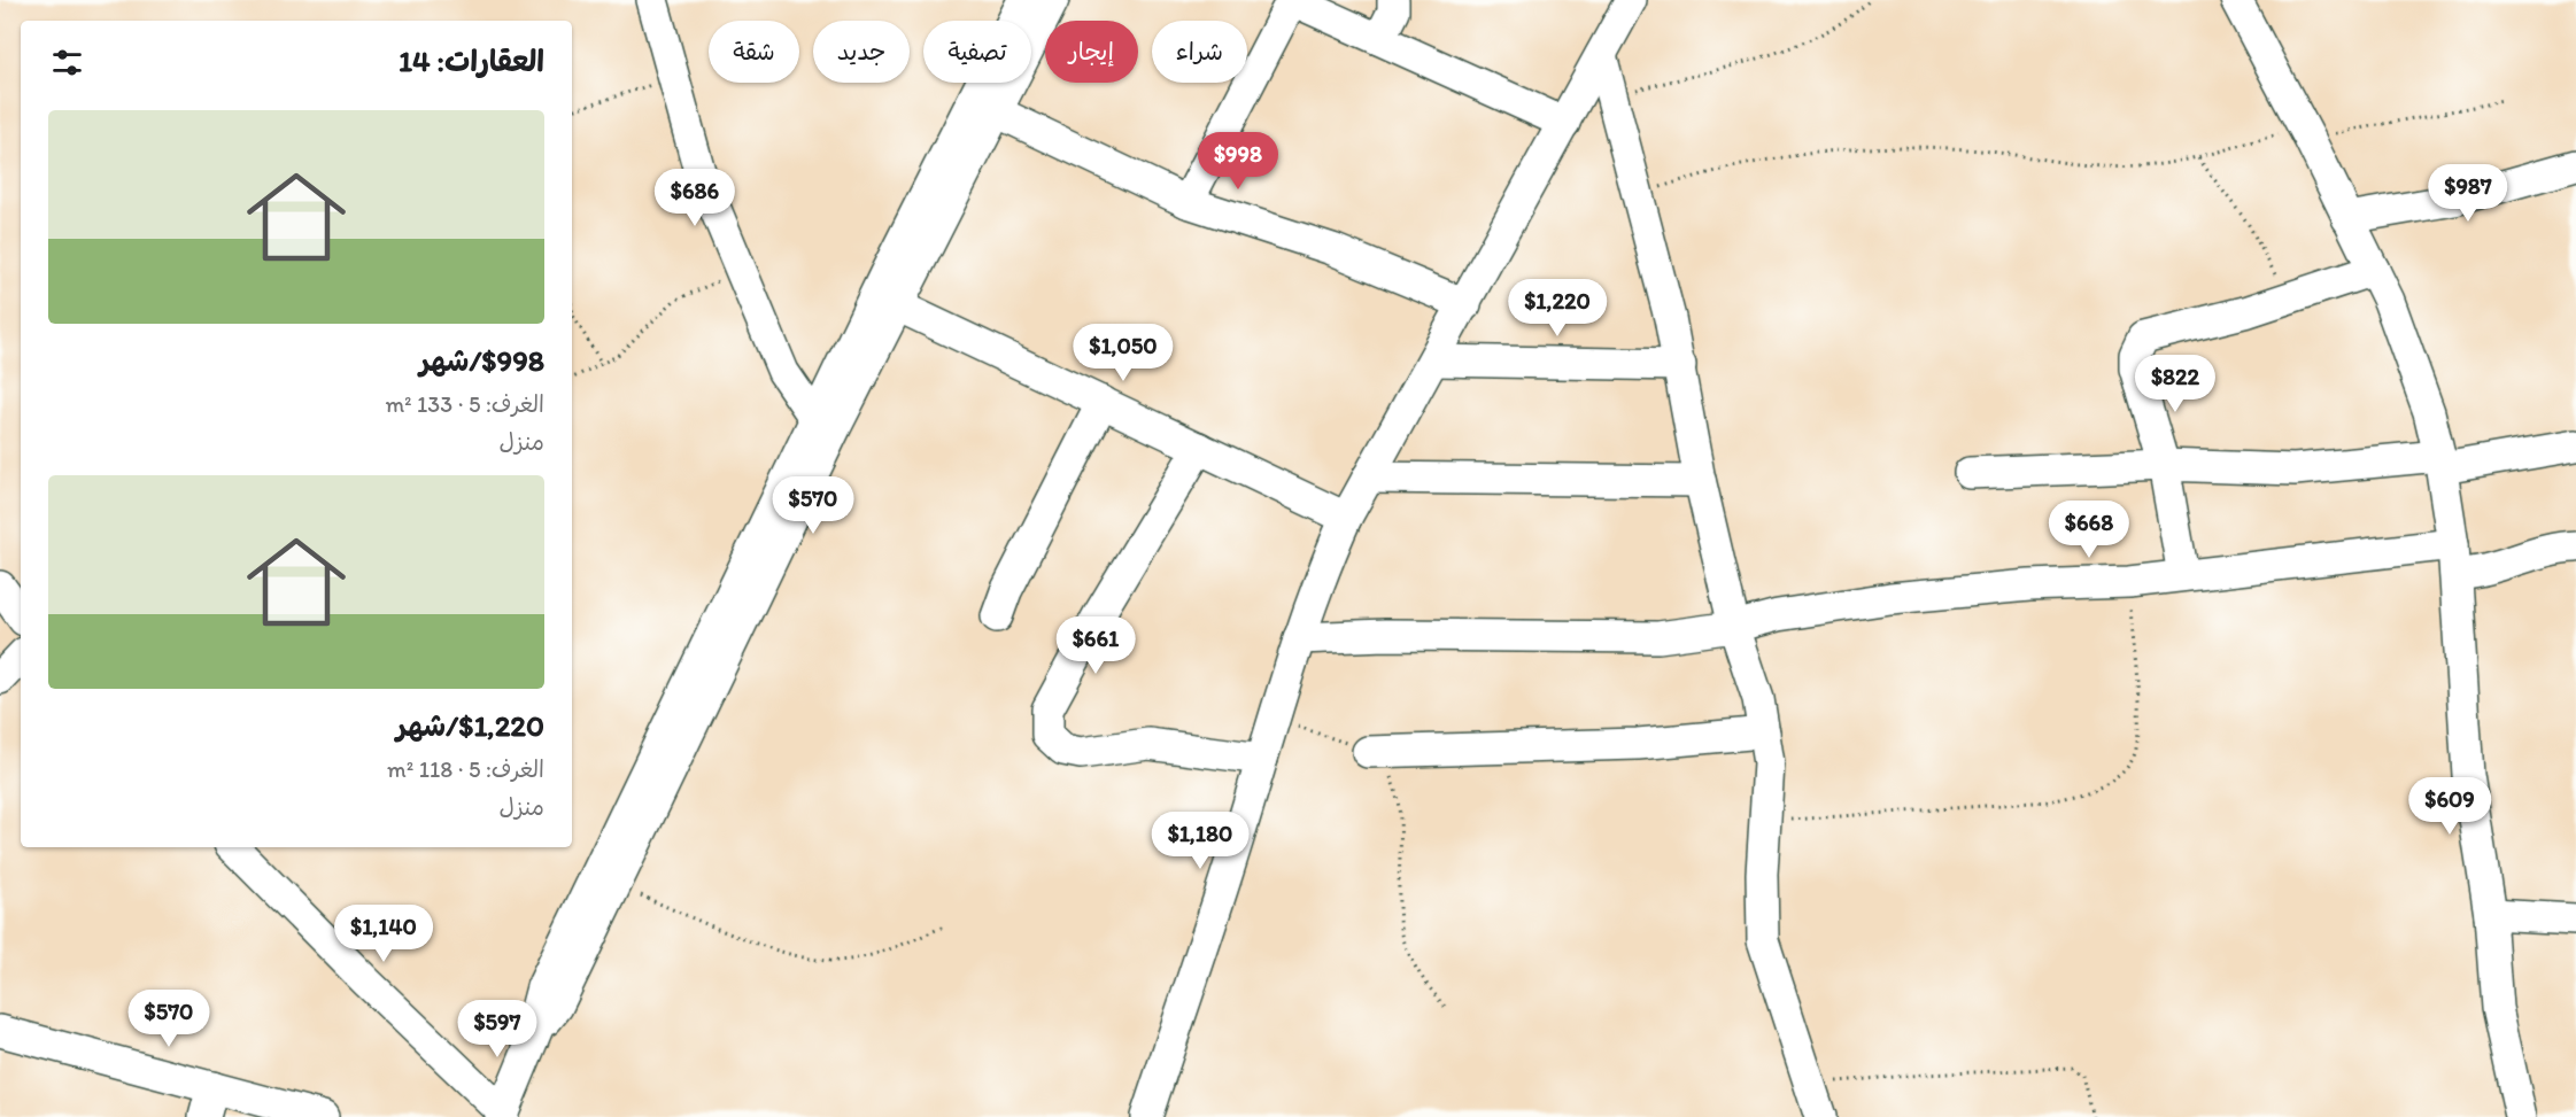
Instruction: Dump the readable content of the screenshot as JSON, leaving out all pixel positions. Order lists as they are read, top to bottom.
{
  "page": {
    "chip": [
      "شراء",
      "إيجار",
      "تصفية",
      "جديد",
      "شقة"
    ],
    "heading": "العقارات: 14",
    "list": [
      {
        "name": "$998/شهر",
        "note": "الغرف: 5 · 133 m² · منزل"
      },
      {
        "name": "$1,220/شهر",
        "note": "الغرف: 5 · 118 m² · منزل"
      }
    ],
    "price": [
      "$998",
      "$987",
      "$686",
      "$1,220",
      "$1,050",
      "$822",
      "$570",
      "$668",
      "$661",
      "$609",
      "$1,180",
      "$1,140",
      "$570",
      "$597"
    ]
  }
}
